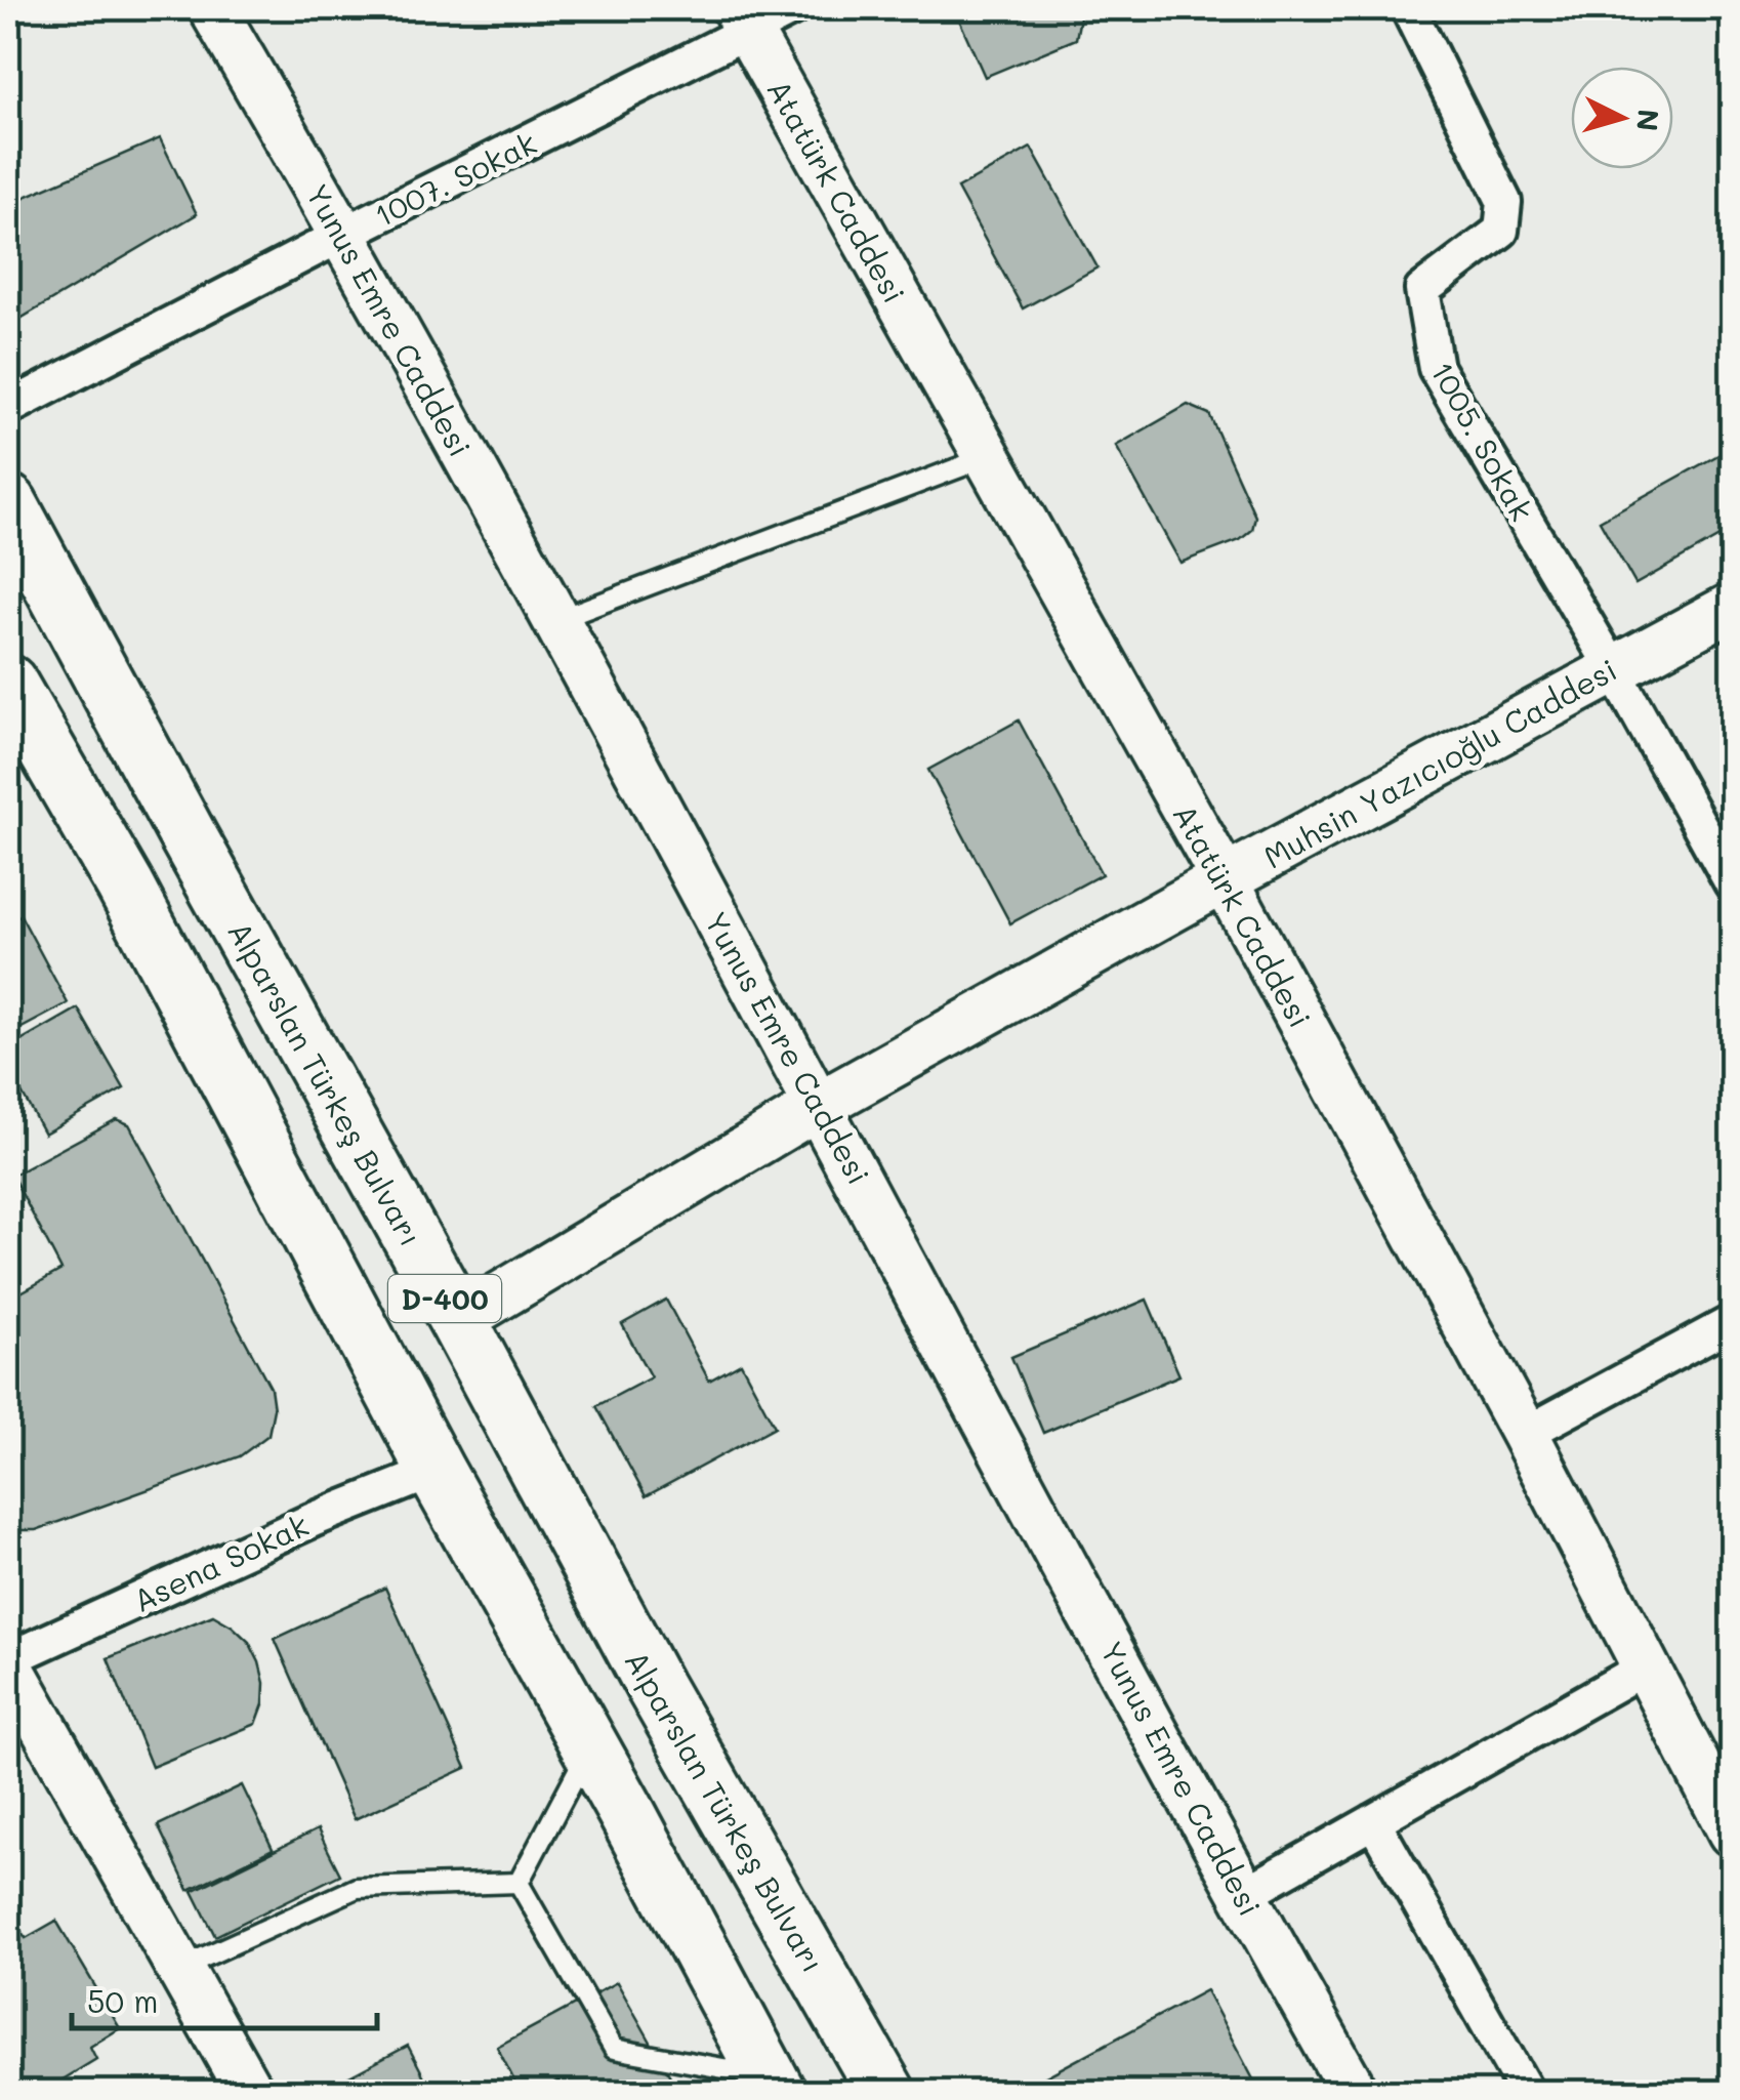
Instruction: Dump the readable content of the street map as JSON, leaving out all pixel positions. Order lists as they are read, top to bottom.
{
  "streets": {
    "highway": ["Alparslan Türkeş Bulvarı", "D-400"],
    "street": [
      "1007. Sokak",
      "Atatürk Caddesi",
      "Yunus Emre Caddesi",
      "1005. Sokak",
      "Muhsin Yazıcıoğlu Caddesi",
      "Asena Sokak"
    ]
  },
  "crossings": [
    ["1007. Sokak", "Atatürk Caddesi"],
    ["1007. Sokak", "Yunus Emre Caddesi"],
    ["Atatürk Caddesi", "Muhsin Yazıcıoğlu Caddesi"],
    ["Yunus Emre Caddesi", "Muhsin Yazıcıoğlu Caddesi"],
    ["1005. Sokak", "Muhsin Yazıcıoğlu Caddesi"],
    ["Muhsin Yazıcıoğlu Caddesi", "Alparslan Türkeş Bulvarı"],
    ["D-400", "Asena Sokak"]
  ],
  "scale_bar": "50 m",
  "north": "right"
}
